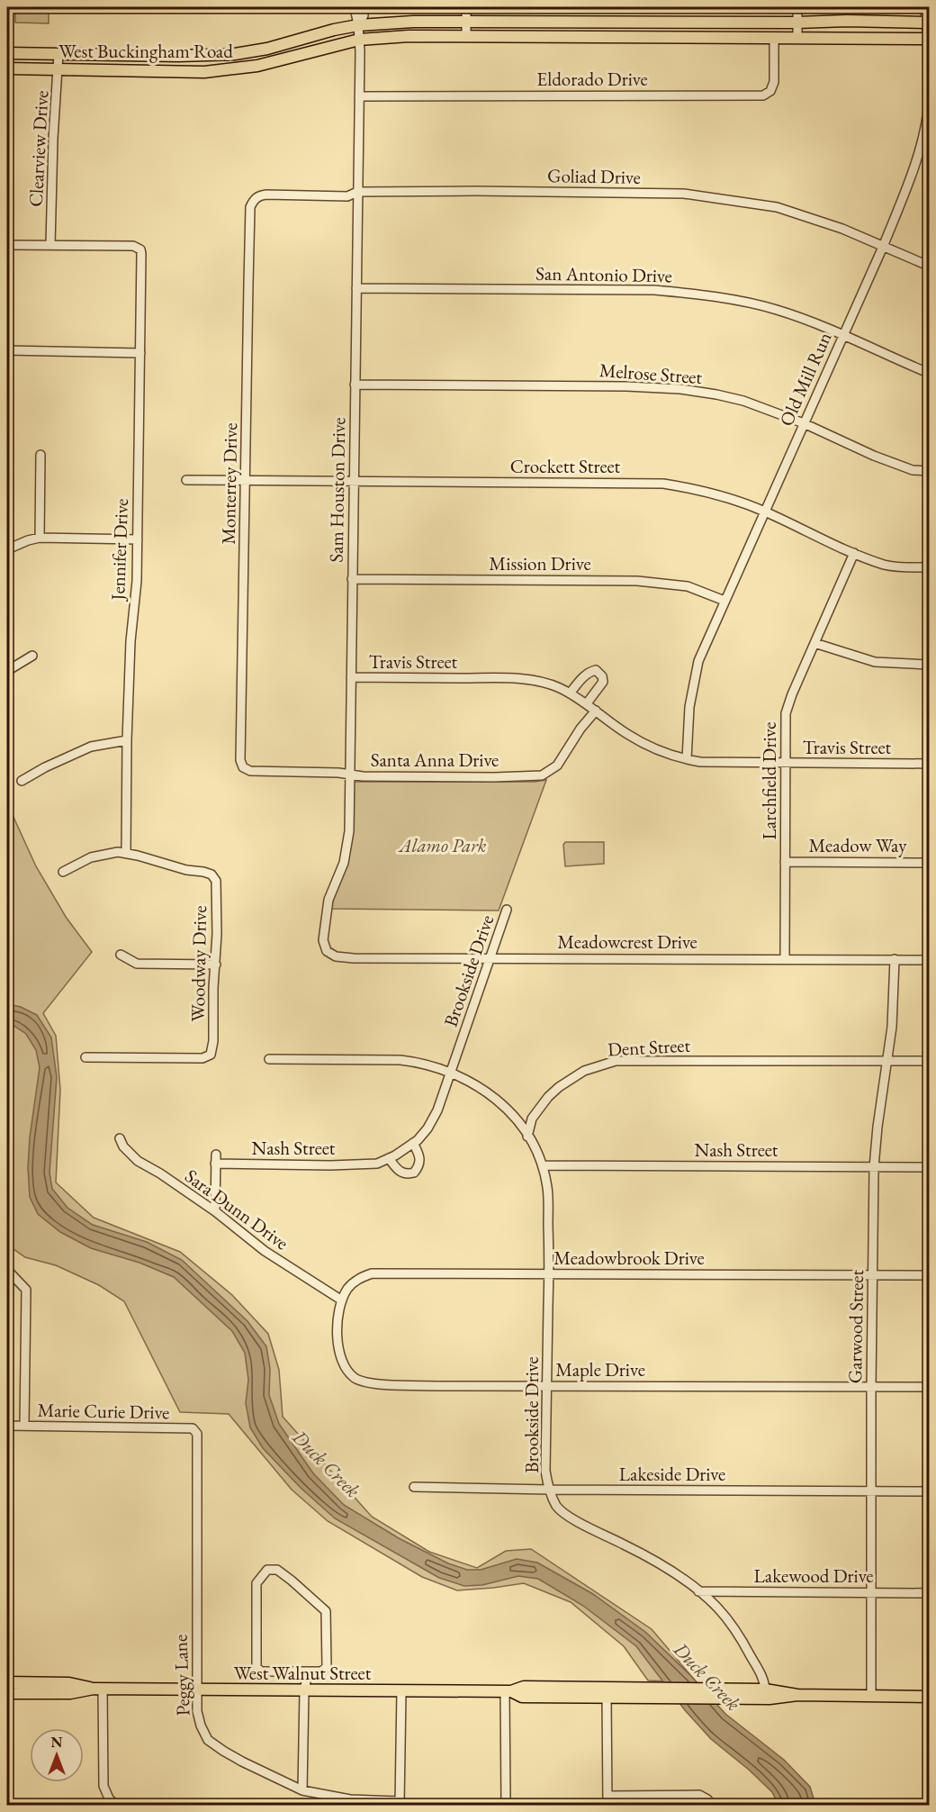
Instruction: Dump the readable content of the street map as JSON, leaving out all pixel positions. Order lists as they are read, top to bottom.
{
  "streets": {
    "main road": ["West Buckingham Road", "West Walnut Street"],
    "street": [
      "Eldorado Drive",
      "Clearview Drive",
      "Goliad Drive",
      "San Antonio Drive",
      "Melrose Street",
      "Old Mill Run",
      "Crockett Street",
      "Monterrey Drive",
      "Sam Houston Drive",
      "Jennifer Drive",
      "Mission Drive",
      "Travis Street",
      "Santa Anna Drive",
      "Larchfield Drive",
      "Meadow Way",
      "Meadowcrest Drive",
      "Woodway Drive",
      "Brookside Drive",
      "Dent Street",
      "Nash Street",
      "Sara Dunn Drive",
      "Meadowbrook Drive",
      "Garwood Street",
      "Maple Drive",
      "Marie Curie Drive",
      "Lakeside Drive",
      "Lakewood Drive",
      "Peggy Lane"
    ]
  },
  "crossings": [
    ["West Buckingham Road", "Eldorado Drive"],
    ["West Buckingham Road", "Clearview Drive"],
    ["West Buckingham Road", "Old Mill Run"],
    ["West Buckingham Road", "Sam Houston Drive"],
    ["Eldorado Drive", "Sam Houston Drive"],
    ["Clearview Drive", "Jennifer Drive"],
    ["Goliad Drive", "Old Mill Run"],
    ["Goliad Drive", "Monterrey Drive"],
    ["Goliad Drive", "Sam Houston Drive"],
    ["San Antonio Drive", "Old Mill Run"],
    ["San Antonio Drive", "Sam Houston Drive"],
    ["Melrose Street", "Old Mill Run"],
    ["Melrose Street", "Sam Houston Drive"],
    ["Old Mill Run", "Crockett Street"],
    ["Old Mill Run", "Mission Drive"],
    ["Old Mill Run", "Travis Street"],
    ["Crockett Street", "Monterrey Drive"],
    ["Crockett Street", "Sam Houston Drive"],
    ["Crockett Street", "Larchfield Drive"],
    ["Monterrey Drive", "Santa Anna Drive"],
    ["Sam Houston Drive", "Mission Drive"],
    ["Sam Houston Drive", "Travis Street"],
    ["Sam Houston Drive", "Santa Anna Drive"],
    ["Sam Houston Drive", "Meadowcrest Drive"],
    ["Jennifer Drive", "Woodway Drive"],
    ["Travis Street", "Santa Anna Drive"],
    ["Travis Street", "Larchfield Drive"],
    ["Larchfield Drive", "Meadow Way"],
    ["Larchfield Drive", "Meadowcrest Drive"],
    ["Meadowcrest Drive", "Brookside Drive"],
    ["Meadowcrest Drive", "Garwood Street"],
    ["Brookside Drive", "Dent Street"],
    ["Brookside Drive", "Nash Street"],
    ["Brookside Drive", "Meadowbrook Drive"],
    ["Brookside Drive", "Maple Drive"],
    ["Brookside Drive", "Lakeside Drive"],
    ["Brookside Drive", "Lakewood Drive"],
    ["Brookside Drive", "West Walnut Street"],
    ["Dent Street", "Garwood Street"],
    ["Nash Street", "Sara Dunn Drive"],
    ["Nash Street", "Garwood Street"],
    ["Sara Dunn Drive", "Meadowbrook Drive"],
    ["Sara Dunn Drive", "Maple Drive"],
    ["Meadowbrook Drive", "Garwood Street"],
    ["Meadowbrook Drive", "Maple Drive"],
    ["Garwood Street", "Maple Drive"],
    ["Garwood Street", "Lakeside Drive"],
    ["Garwood Street", "Lakewood Drive"],
    ["Garwood Street", "West Walnut Street"],
    ["Marie Curie Drive", "Peggy Lane"],
    ["West Walnut Street", "Peggy Lane"]
  ],
  "water": ["Duck Creek"],
  "parks": ["Alamo Park"],
  "north": "top"
}
